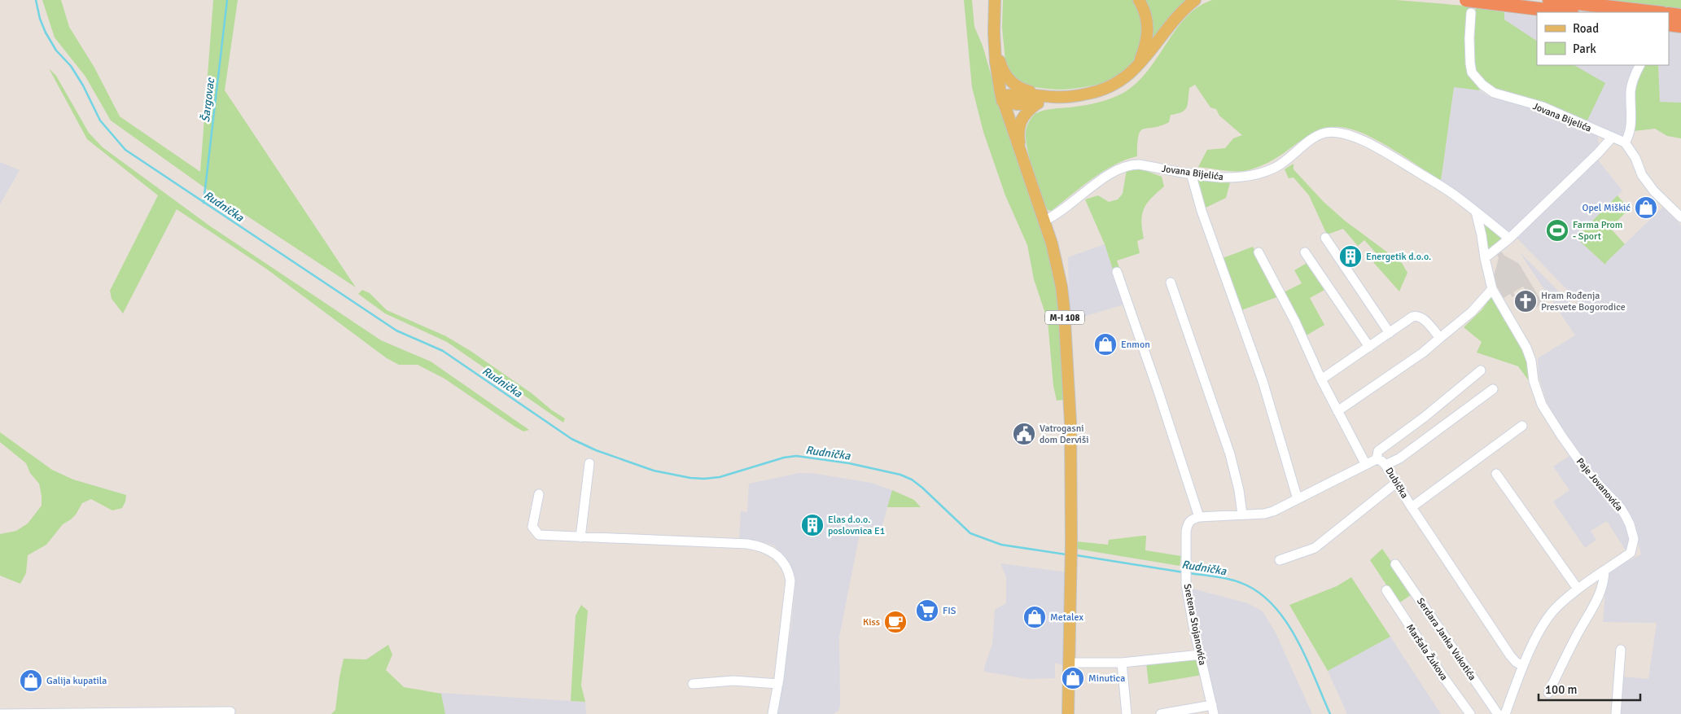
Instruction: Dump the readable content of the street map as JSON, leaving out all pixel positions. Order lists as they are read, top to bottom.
{
  "streets": {
    "main road": ["M-I 108"],
    "street": [
      "Jovana Bijelića",
      "Dubička",
      "Paje Jovanovića",
      "Sretena Stojanovića",
      "Serdara Janka Vukotića",
      "Maršala Žukova"
    ]
  },
  "crossings": [
    ["Jovana Bijelića", "M-I 108"],
    ["Jovana Bijelića", "Paje Jovanovića"],
    ["Dubička", "Paje Jovanovića"],
    ["Dubička", "Sretena Stojanovića"]
  ],
  "water": ["Šargovac", "Rudnička"],
  "places": {
    "shop": [
      "Opel Miškić",
      "Enmon",
      "Metalex",
      "Minutica",
      "Galija kupatila"
    ],
    "sports": ["Farma Prom - Sport"],
    "building": ["Energetik d.o.o.", "Elas d.o.o. poslovnica E1"],
    "church": ["Hram Rođenja Presvete Bogorodice"],
    "public building": ["Vatrogasni dom Derviši"],
    "supermarket": ["FIS"],
    "cafe": ["Kiss"]
  },
  "legend": ["Road", "Park"],
  "scale_bar": "100 m"
}
